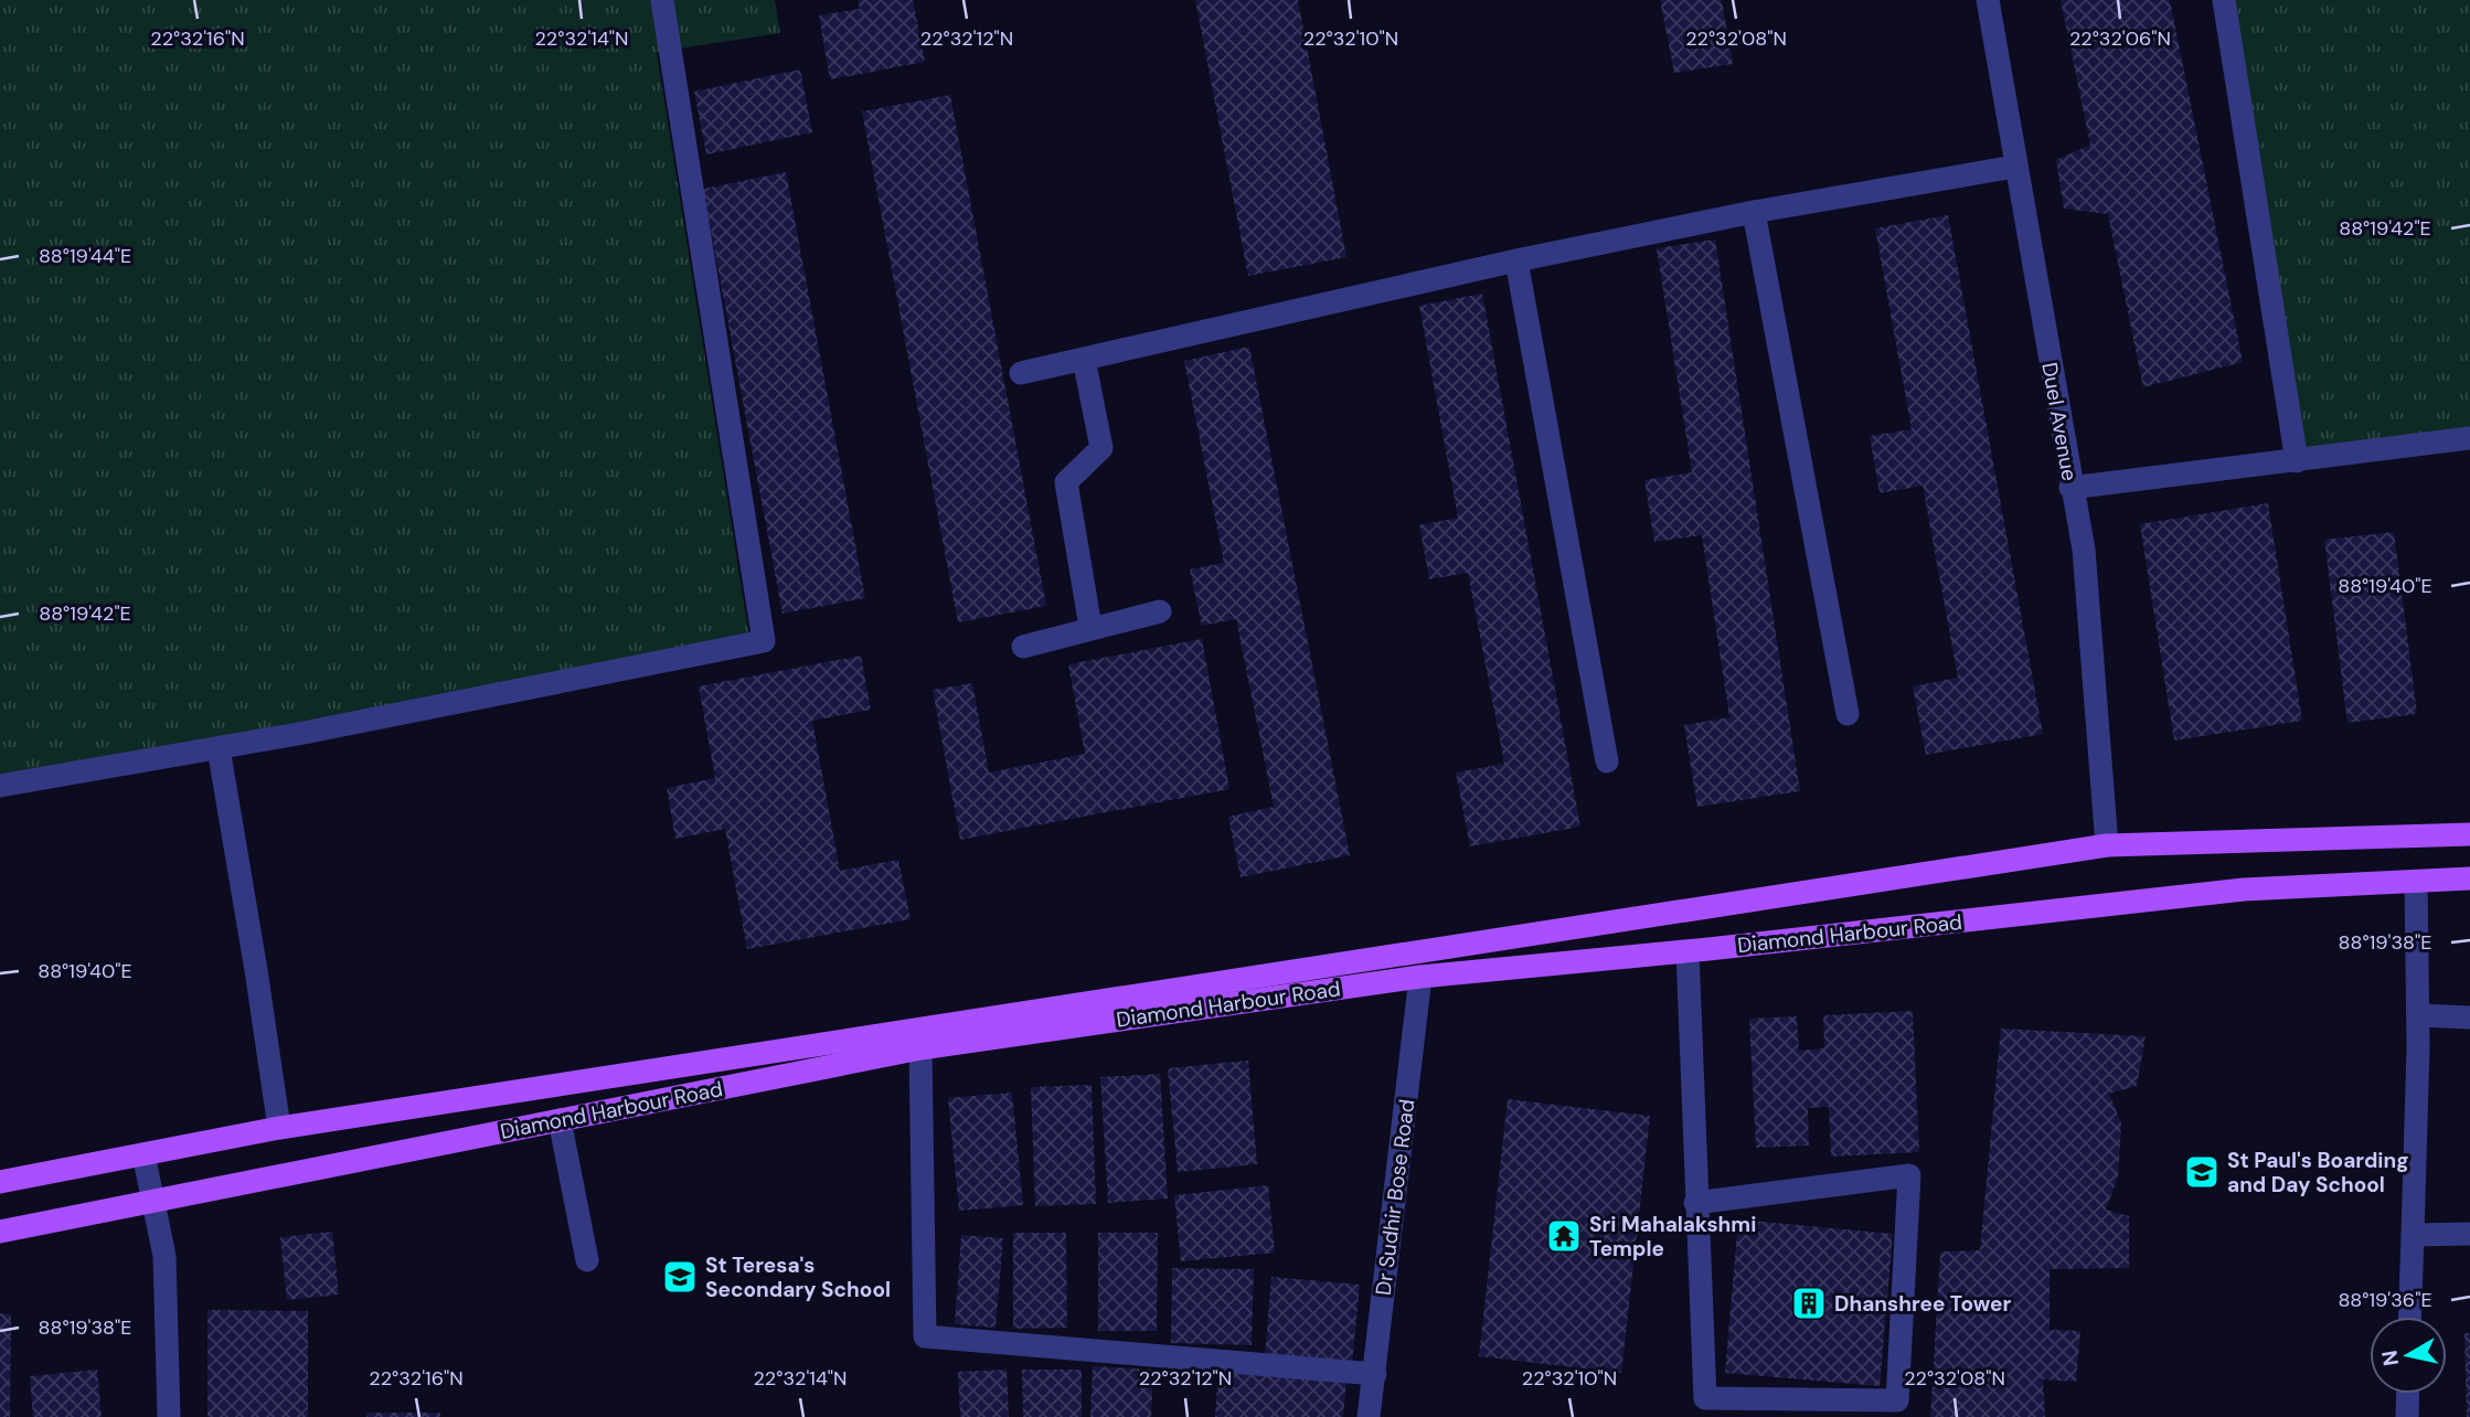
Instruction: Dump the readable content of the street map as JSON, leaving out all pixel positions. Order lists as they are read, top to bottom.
{
  "streets": {
    "main road": ["Diamond Harbour Road"],
    "street": ["Duel Avenue", "Dr Sudhir Bose Road"]
  },
  "crossings": [
    ["Duel Avenue", "Diamond Harbour Road"],
    ["Diamond Harbour Road", "Dr Sudhir Bose Road"]
  ],
  "places": {
    "school or university": ["St Paul's Boarding and Day School", "St Teresa's Secondary School"],
    "temple": ["Sri Mahalakshmi Temple"],
    "building": ["Dhanshree Tower"]
  },
  "north": "left",
  "coordinates": [
    "22°32'16\"N",
    "22°32'14\"N",
    "22°32'12\"N",
    "22°32'10\"N",
    "22°32'08\"N",
    "22°32'06\"N",
    "88°19'42\"E",
    "88°19'44\"E",
    "88°19'40\"E",
    "88°19'38\"E",
    "88°19'36\"E"
  ]
}
